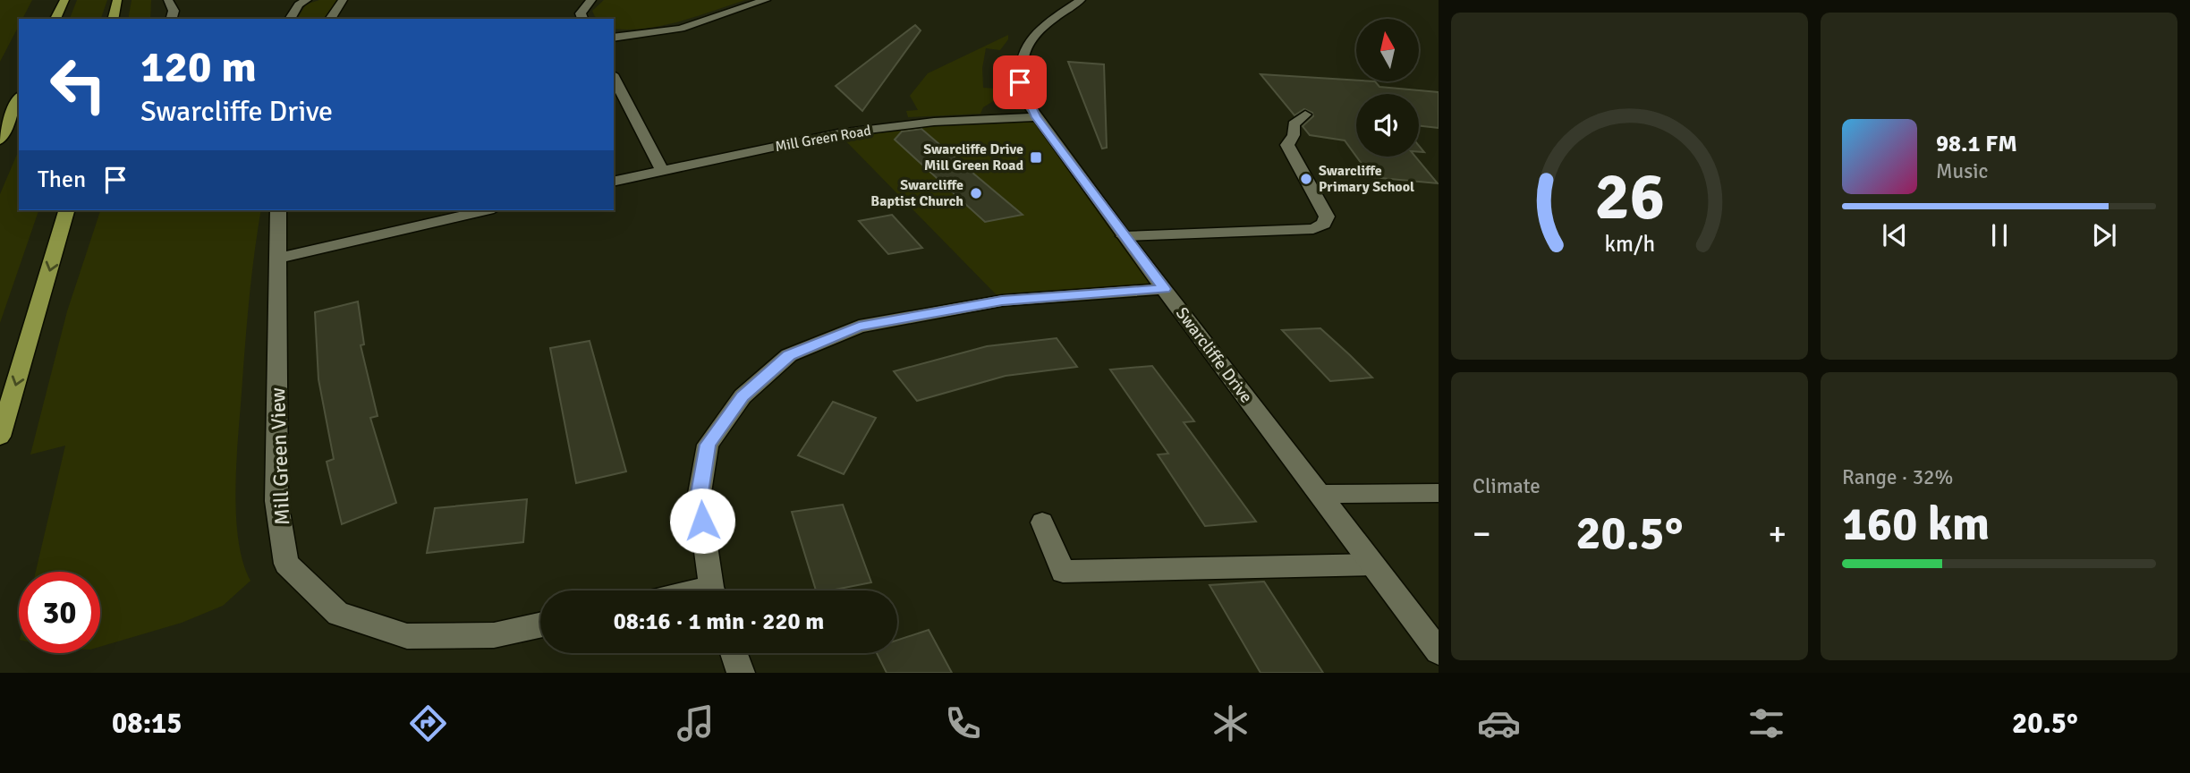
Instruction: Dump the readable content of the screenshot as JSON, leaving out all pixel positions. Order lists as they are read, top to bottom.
{
  "streets": {
    "street": ["Mill Green Road", "Swarcliffe Drive", "Mill Green View"]
  },
  "crossings": [
    ["Mill Green Road", "Swarcliffe Drive"]
  ],
  "places": {
    "transit": ["Swarcliffe Drive Mill Green Road"],
    "other": ["Swarcliffe Primary School", "Swarcliffe Baptist Church"]
  },
  "north": "top",
  "page": {
    "turn": ["120 m", "Swarcliffe Drive"],
    "song": ["98.1 FM", "Music"],
    "then": "Then",
    "tile": [
      "Climate",
      ["Range · 32%", "160 km"]
    ],
    "heat": ["−", "20.5°", "+"],
    "limit": "30",
    "trip": "08:16 · 1 min · 220 m",
    "tabs": ["08:15", "20.5°"],
    "gauge": ["26", "km/h"]
  }
}
